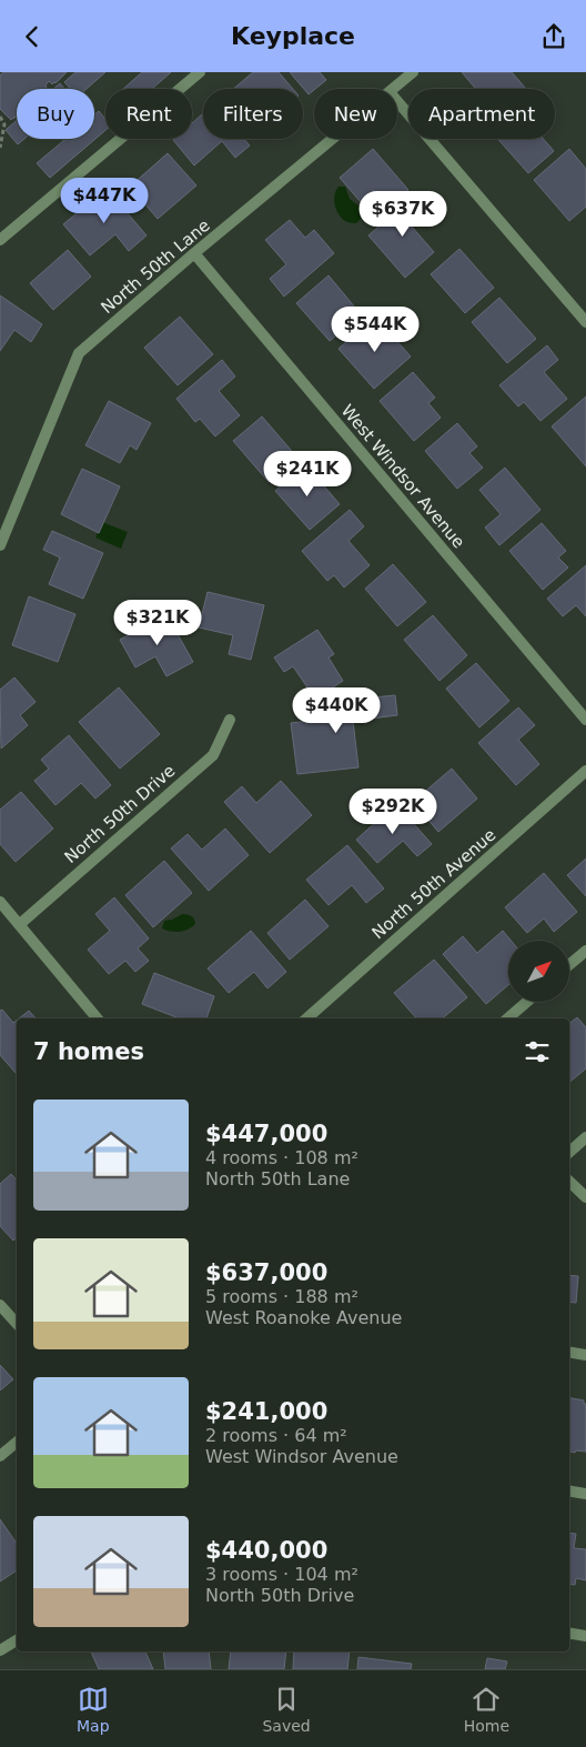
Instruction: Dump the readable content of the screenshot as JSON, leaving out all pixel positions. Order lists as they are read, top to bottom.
{
  "streets": {
    "street": [
      "North 50th Lane",
      "West Windsor Avenue",
      "North 50th Drive",
      "North 50th Avenue"
    ]
  },
  "crossings": [
    ["North 50th Lane", "West Windsor Avenue"]
  ],
  "north": "top right",
  "page": {
    "header": "Keyplace",
    "chip": [
      "Buy",
      "Rent",
      "Filters",
      "New",
      "Apartment"
    ],
    "price": [
      "$447K",
      "$637K",
      "$544K",
      "$241K",
      "$321K",
      "$440K",
      "$292K"
    ],
    "heading": "7 homes",
    "list": [
      {
        "name": "$447,000",
        "note": "4 rooms · 108 m² · North 50th Lane"
      },
      {
        "name": "$637,000",
        "note": "5 rooms · 188 m² · West Roanoke Avenue"
      },
      {
        "name": "$241,000",
        "note": "2 rooms · 64 m² · West Windsor Avenue"
      },
      {
        "name": "$440,000",
        "note": "3 rooms · 104 m² · North 50th Drive"
      }
    ],
    "tabs": ["Map", "Saved", "Home"]
  }
}
